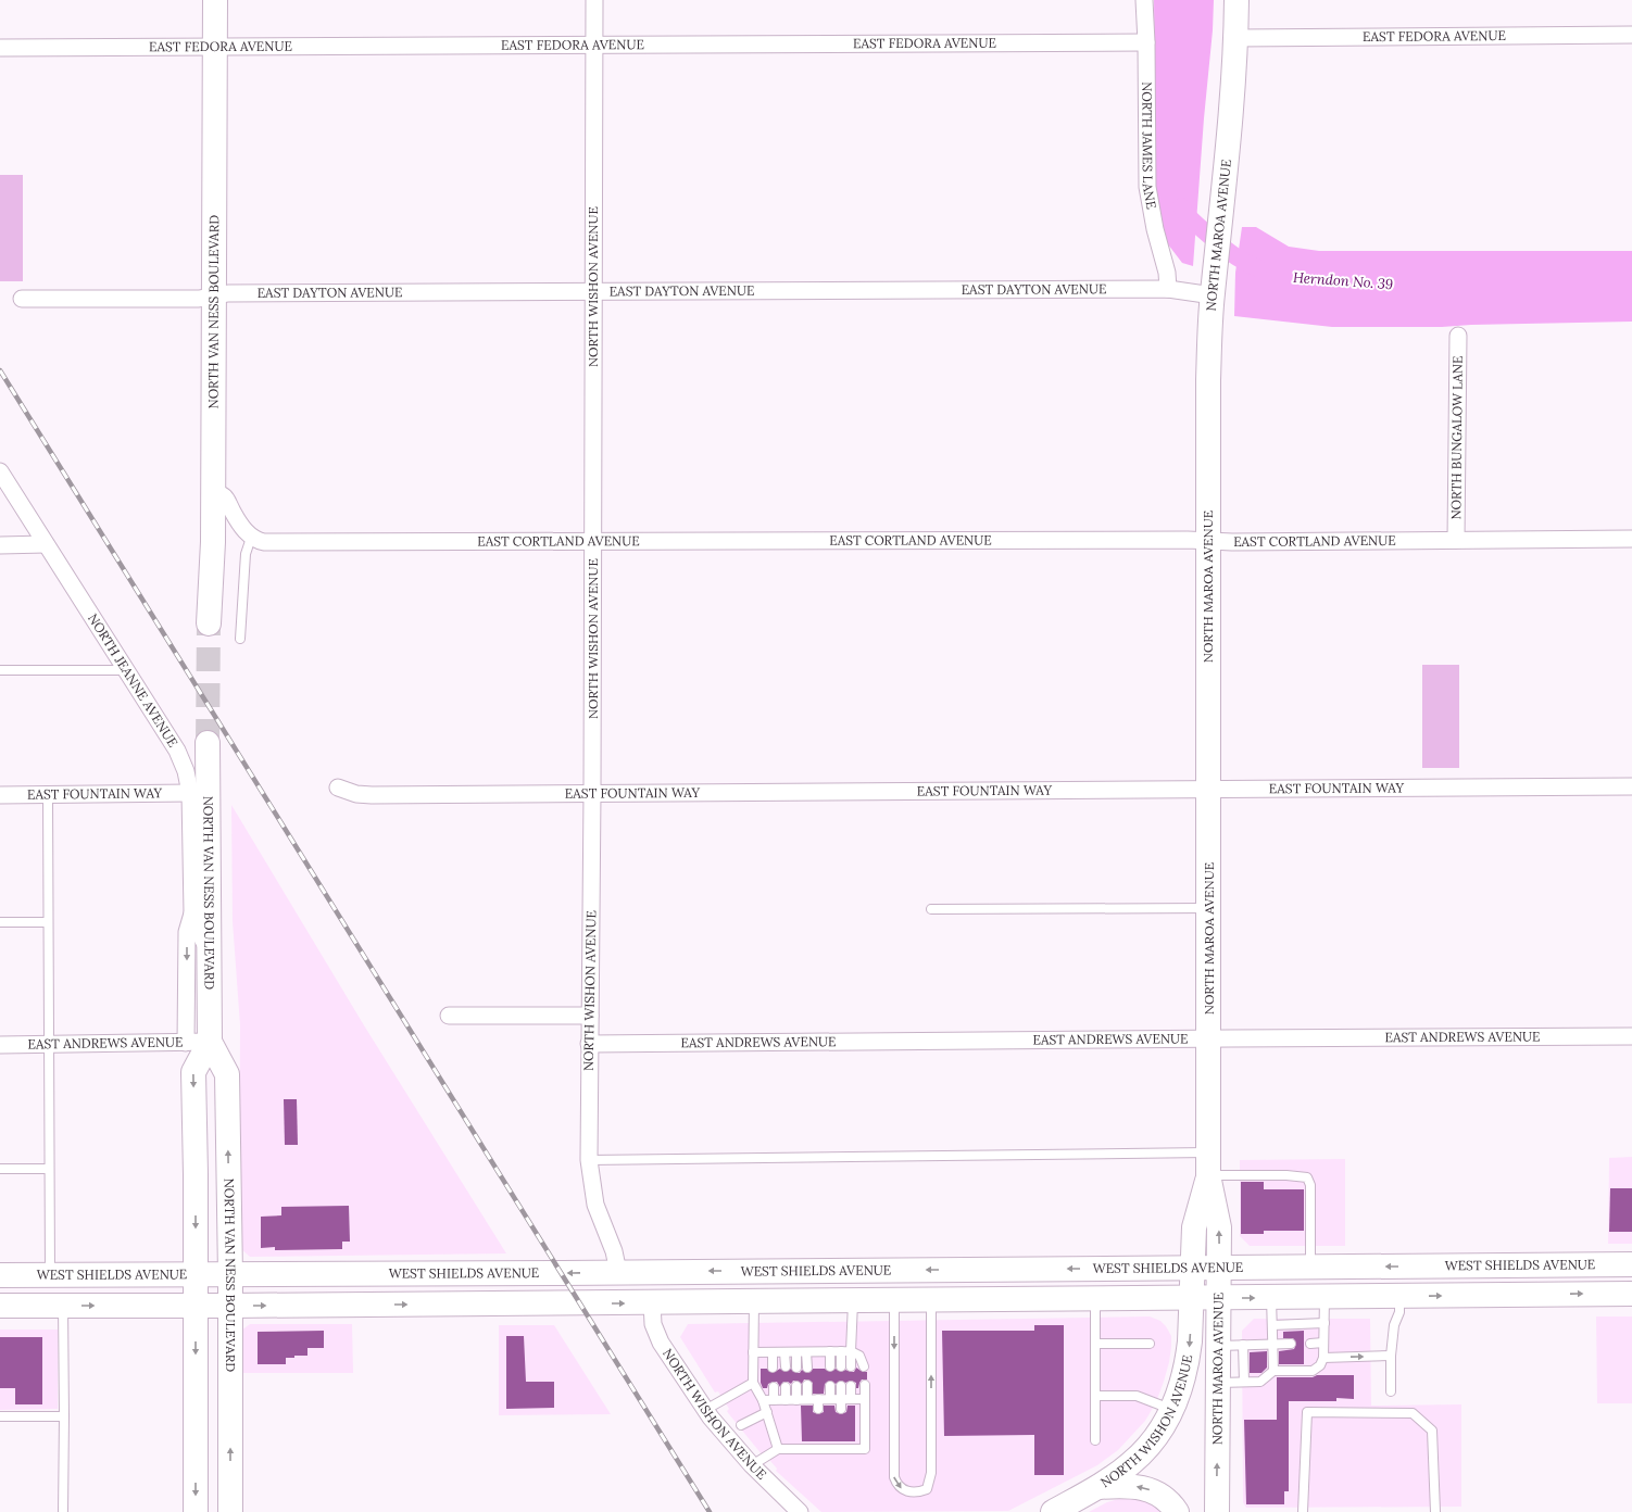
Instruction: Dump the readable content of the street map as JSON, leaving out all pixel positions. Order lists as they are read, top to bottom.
{
  "streets": {
    "main road": [
      "NORTH MAROA AVENUE",
      "NORTH WISHON AVENUE",
      "NORTH VAN NESS BOULEVARD",
      "WEST SHIELDS AVENUE"
    ],
    "street": [
      "EAST FEDORA AVENUE",
      "NORTH JAMES LANE",
      "EAST DAYTON AVENUE",
      "NORTH BUNGALOW LANE",
      "EAST CORTLAND AVENUE",
      "NORTH JEANNE AVENUE",
      "EAST FOUNTAIN WAY",
      "EAST ANDREWS AVENUE"
    ]
  },
  "crossings": [
    ["EAST FEDORA AVENUE", "NORTH JAMES LANE"],
    ["EAST FEDORA AVENUE", "NORTH MAROA AVENUE"],
    ["EAST FEDORA AVENUE", "NORTH WISHON AVENUE"],
    ["EAST FEDORA AVENUE", "NORTH VAN NESS BOULEVARD"],
    ["NORTH JAMES LANE", "EAST DAYTON AVENUE"],
    ["NORTH MAROA AVENUE", "NORTH WISHON AVENUE"],
    ["NORTH MAROA AVENUE", "EAST DAYTON AVENUE"],
    ["NORTH MAROA AVENUE", "EAST CORTLAND AVENUE"],
    ["NORTH MAROA AVENUE", "EAST FOUNTAIN WAY"],
    ["NORTH MAROA AVENUE", "EAST ANDREWS AVENUE"],
    ["NORTH MAROA AVENUE", "WEST SHIELDS AVENUE"],
    ["NORTH WISHON AVENUE", "EAST DAYTON AVENUE"],
    ["NORTH WISHON AVENUE", "EAST CORTLAND AVENUE"],
    ["NORTH WISHON AVENUE", "EAST FOUNTAIN WAY"],
    ["NORTH WISHON AVENUE", "EAST ANDREWS AVENUE"],
    ["NORTH WISHON AVENUE", "WEST SHIELDS AVENUE"],
    ["EAST DAYTON AVENUE", "NORTH VAN NESS BOULEVARD"],
    ["NORTH VAN NESS BOULEVARD", "NORTH JEANNE AVENUE"],
    ["NORTH VAN NESS BOULEVARD", "EAST ANDREWS AVENUE"],
    ["NORTH VAN NESS BOULEVARD", "WEST SHIELDS AVENUE"],
    ["NORTH BUNGALOW LANE", "EAST CORTLAND AVENUE"],
    ["NORTH JEANNE AVENUE", "EAST FOUNTAIN WAY"],
    ["NORTH JEANNE AVENUE", "EAST ANDREWS AVENUE"]
  ],
  "water": ["Herndon No. 39"]
}
